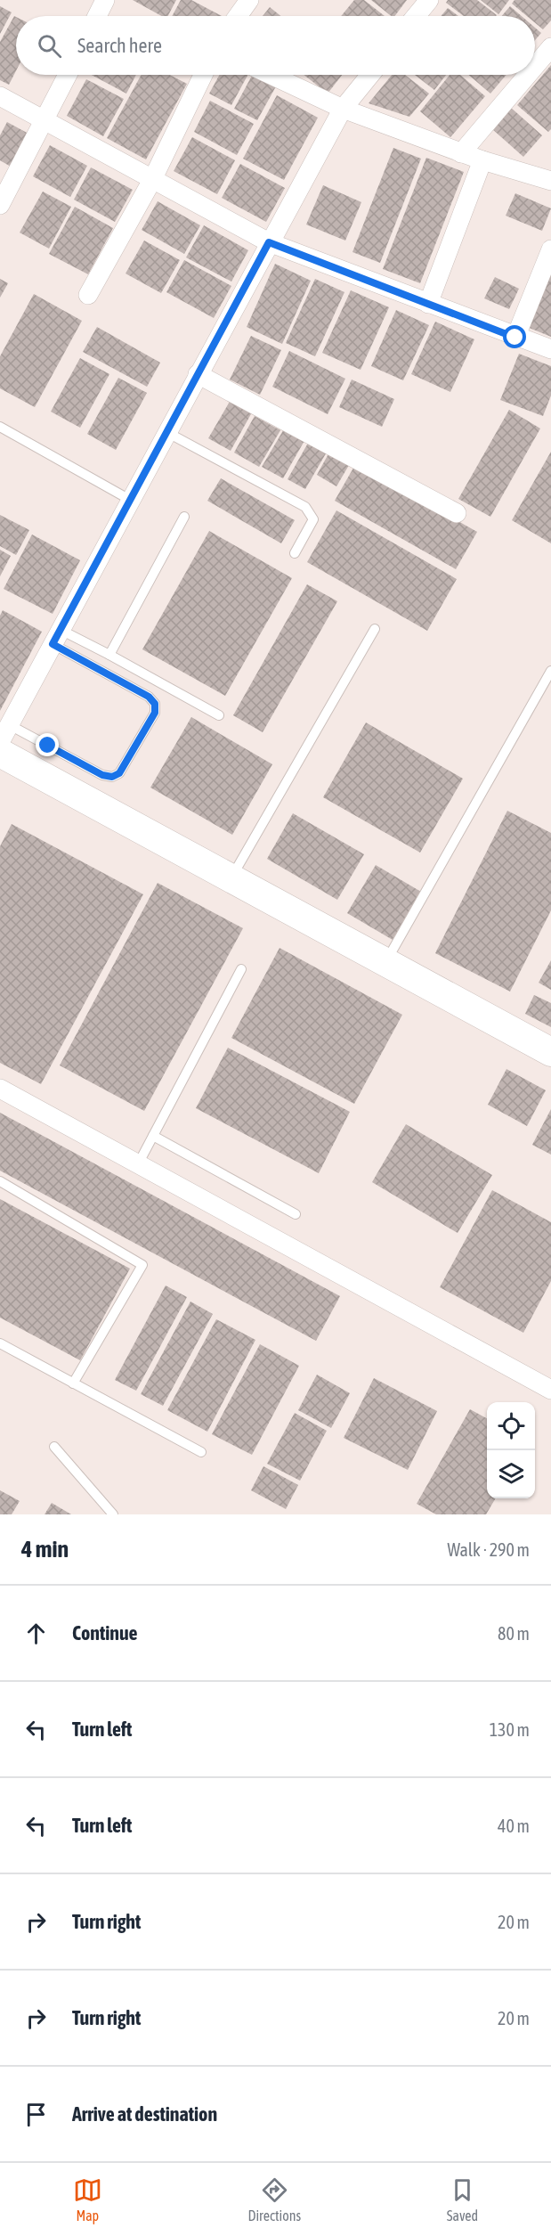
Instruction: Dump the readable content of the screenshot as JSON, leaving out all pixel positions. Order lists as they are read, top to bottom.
{
  "page": {
    "search": "Search here",
    "heading": ["4 min", "Walk · 290 m"],
    "list": [
      ["Continue", "80 m"],
      ["Turn left", "130 m"],
      ["Turn left", "40 m"],
      ["Turn right", "20 m"],
      ["Turn right", "20 m"],
      "Arrive at destination"
    ],
    "nav": ["Map", "Directions", "Saved"]
  }
}
